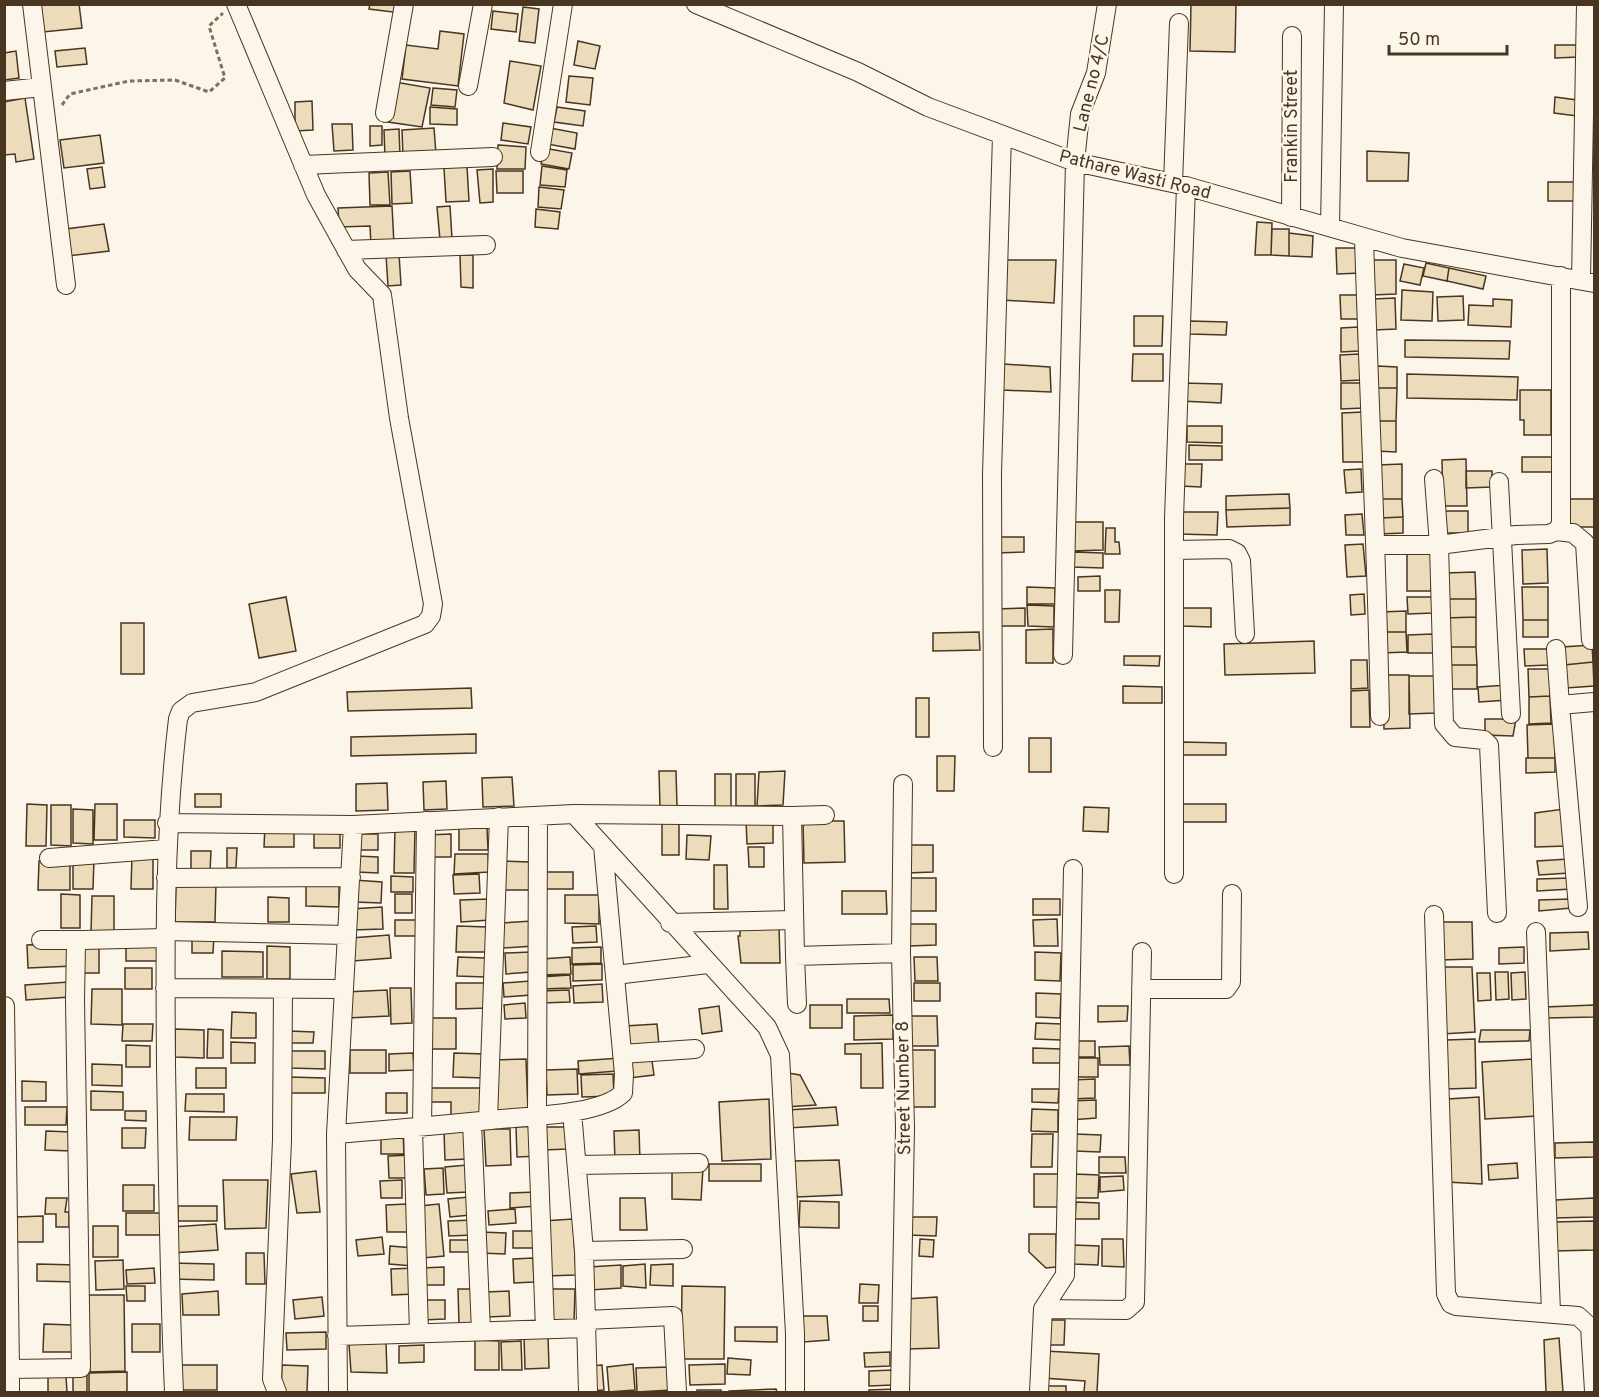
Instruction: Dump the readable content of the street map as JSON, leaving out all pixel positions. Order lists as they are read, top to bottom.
{
  "streets": {
    "street": [
      "Lane no 4/C",
      "Frankin Street",
      "Pathare Wasti Road",
      "Street Number 8"
    ]
  },
  "crossings": [
    ["Lane no 4/C", "Pathare Wasti Road"],
    ["Frankin Street", "Pathare Wasti Road"]
  ],
  "scale_bar": "50 m"
}
